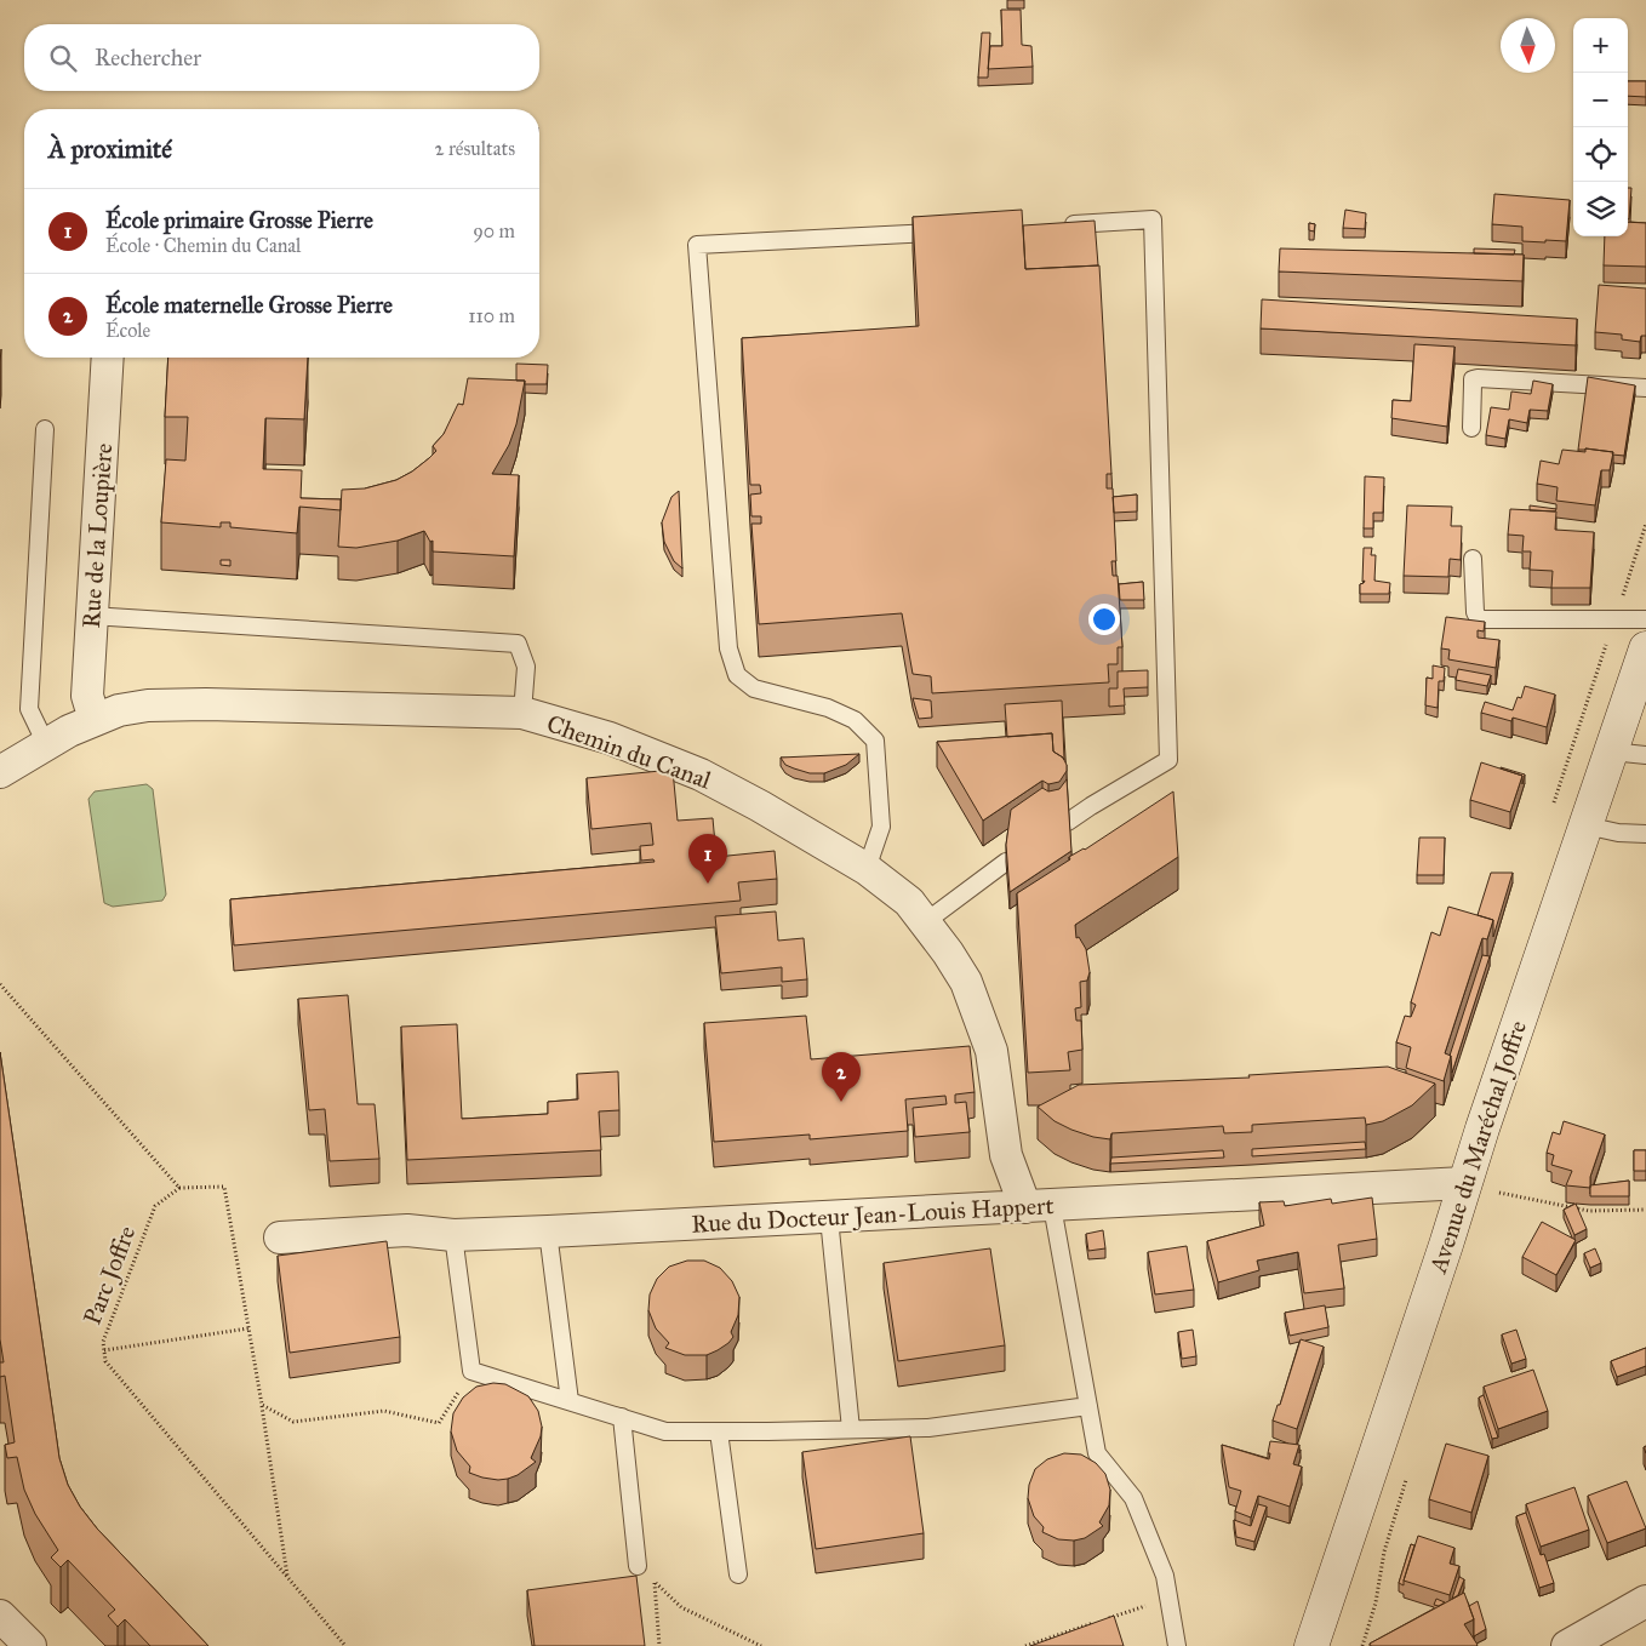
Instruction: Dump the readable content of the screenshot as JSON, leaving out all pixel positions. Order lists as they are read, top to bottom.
{
  "streets": {
    "main road": ["Avenue du Maréchal Joffre"],
    "street": ["Rue de la Loupière", "Chemin du Canal", "Rue du Docteur Jean-Louis Happert"],
    "path": ["Parc Joffre"]
  },
  "crossings": [
    ["Rue de la Loupière", "Chemin du Canal"],
    ["Chemin du Canal", "Rue du Docteur Jean-Louis Happert"],
    ["Avenue du Maréchal Joffre", "Rue du Docteur Jean-Louis Happert"]
  ],
  "north": "bottom",
  "page": {
    "map_buttons": ["+", "−"],
    "search": "Rechercher",
    "heading": ["À proximité", "2 résultats"],
    "list": [
      {
        "mark": "1",
        "name": "École primaire Grosse Pierre",
        "note": "École · Chemin du Canal",
        "value": "90 m"
      },
      {
        "mark": "2",
        "name": "École maternelle Grosse Pierre",
        "note": "École",
        "value": "110 m"
      }
    ],
    "pins": ["1", "2"]
  }
}
